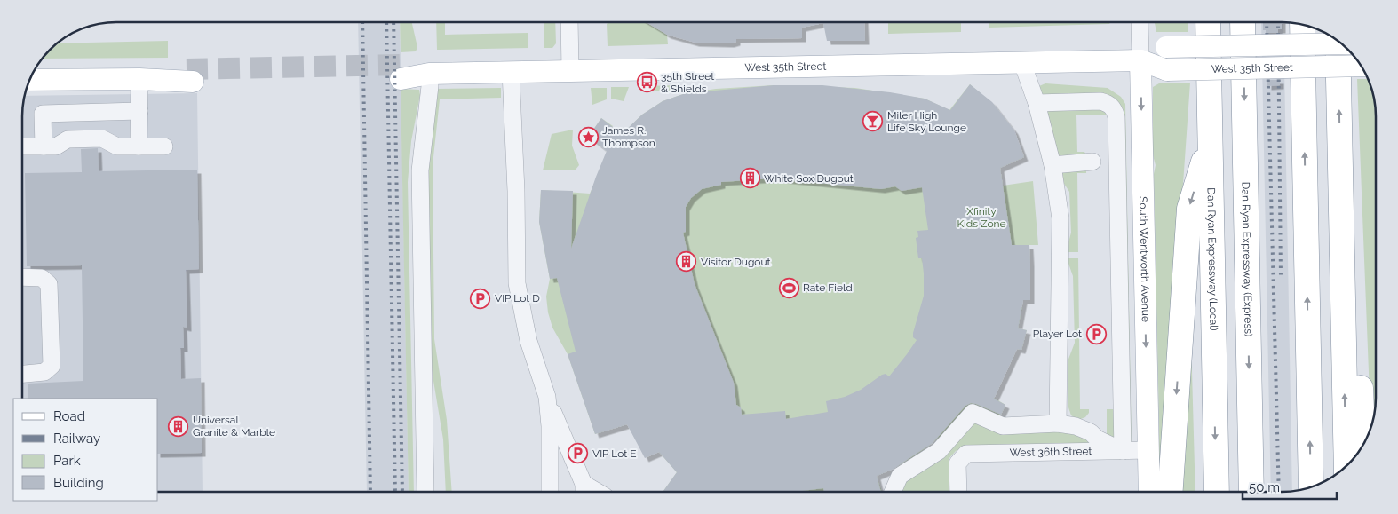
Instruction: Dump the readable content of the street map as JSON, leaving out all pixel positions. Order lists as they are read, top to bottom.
{
  "streets": {
    "highway": ["Dan Ryan Expressway (Local)", "Dan Ryan Expressway (Express)"],
    "main road": ["West 35th Street", "South Wentworth Avenue"],
    "street": ["West 36th Street"]
  },
  "crossings": [
    ["West 35th Street", "South Wentworth Avenue"],
    ["South Wentworth Avenue", "West 36th Street"]
  ],
  "parks": ["Xfinity Kids Zone"],
  "places": {
    "bus stop": ["35th Street & Shields"],
    "bar": ["Miler High Life Sky Lounge"],
    "place": ["James R. Thompson"],
    "building": ["White Sox Dugout", "Visitor Dugout", "Universal Granite & Marble"],
    "sports": ["Rate Field"],
    "parking": ["VIP Lot D", "Player Lot", "VIP Lot E"]
  },
  "legend": [
    "Road",
    "Railway",
    "Park",
    "Building"
  ],
  "scale_bar": "50 m"
}
